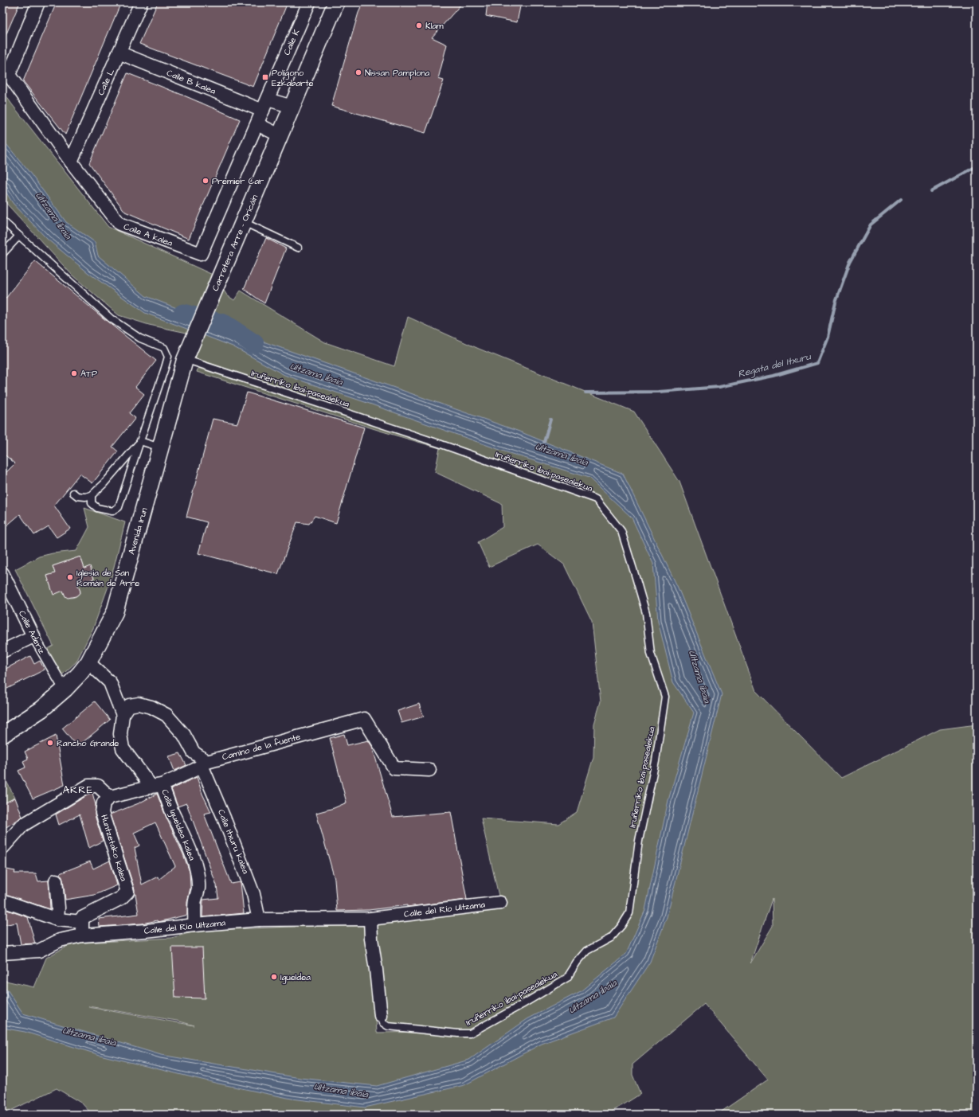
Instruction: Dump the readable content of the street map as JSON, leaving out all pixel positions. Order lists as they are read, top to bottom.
{
  "streets": {
    "street": [
      "Calle K",
      "Calle L",
      "Calle B kalea",
      "Calle A kalea",
      "Carretera Arre - Oricáin",
      "Avenida Irun",
      "Calle Aderiz",
      "Camino de la fuente",
      "Calle Igueldea kalea",
      "Calle Itxuru kalea",
      "Huntzetako kalea",
      "Calle del Río Ultzama"
    ],
    "lane": ["Iruñerriko ibai-pasealekua"]
  },
  "crossings": [
    ["Calle K", "Calle B kalea"],
    ["Calle K", "Calle A kalea"],
    ["Calle L", "Calle B kalea"],
    ["Calle L", "Calle A kalea"],
    ["Carretera Arre - Oricáin", "Iruñerriko ibai-pasealekua"],
    ["Carretera Arre - Oricáin", "Avenida Irun"],
    ["Iruñerriko ibai-pasealekua", "Avenida Irun"],
    ["Avenida Irun", "Calle Aderiz"],
    ["Avenida Irun", "Calle Igueldea kalea"],
    ["Camino de la fuente", "Calle Igueldea kalea"],
    ["Camino de la fuente", "Calle Itxuru kalea"],
    ["Camino de la fuente", "Huntzetako kalea"],
    ["Calle Igueldea kalea", "Calle del Río Ultzama"],
    ["Calle Itxuru kalea", "Calle del Río Ultzama"]
  ],
  "districts": ["ARRE"],
  "water": ["Ultzama ibaia", "Regata del Itxuru"],
  "places": {
    "other": [
      "Klam",
      "Nissan Pamplona",
      "Premier Car",
      "ATP",
      "Iglesia de San Román de Arre",
      "Rancho Grande",
      "Igueldea"
    ],
    "transit": ["Polígono Ezkabarte"]
  }
}
